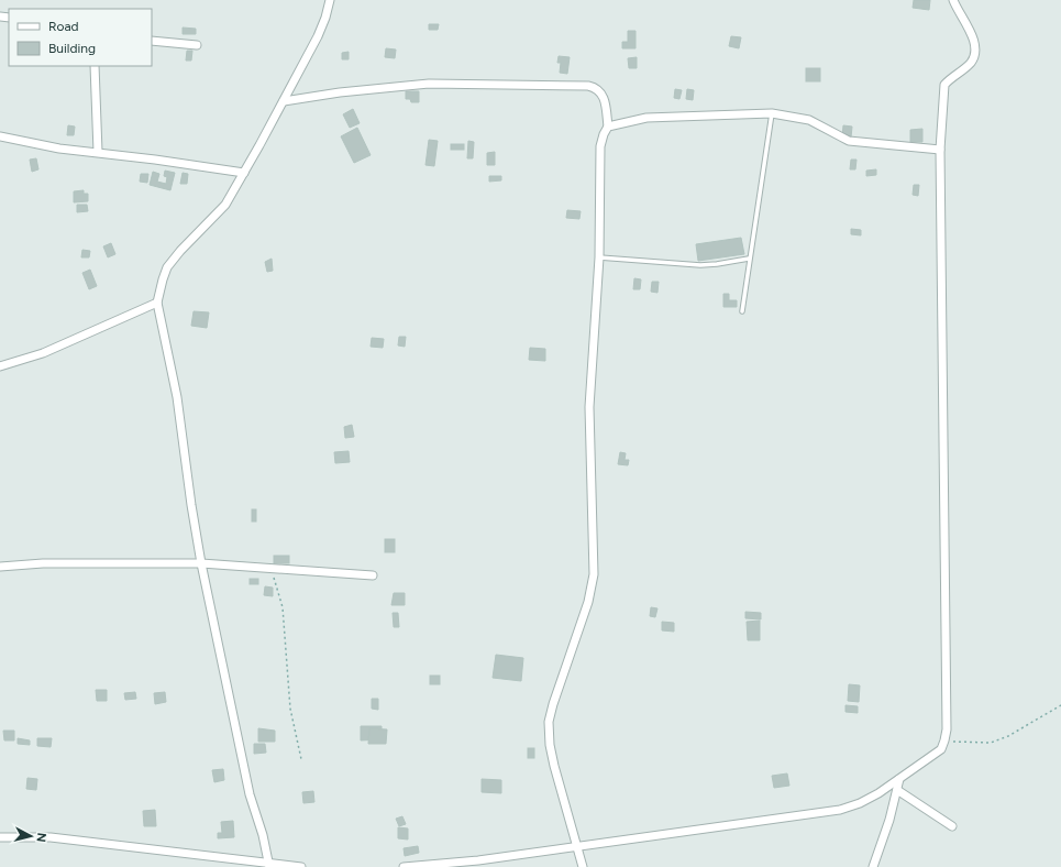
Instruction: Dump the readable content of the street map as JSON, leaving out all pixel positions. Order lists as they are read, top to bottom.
{
  "legend": ["Road", "Building"],
  "north": "right"
}
